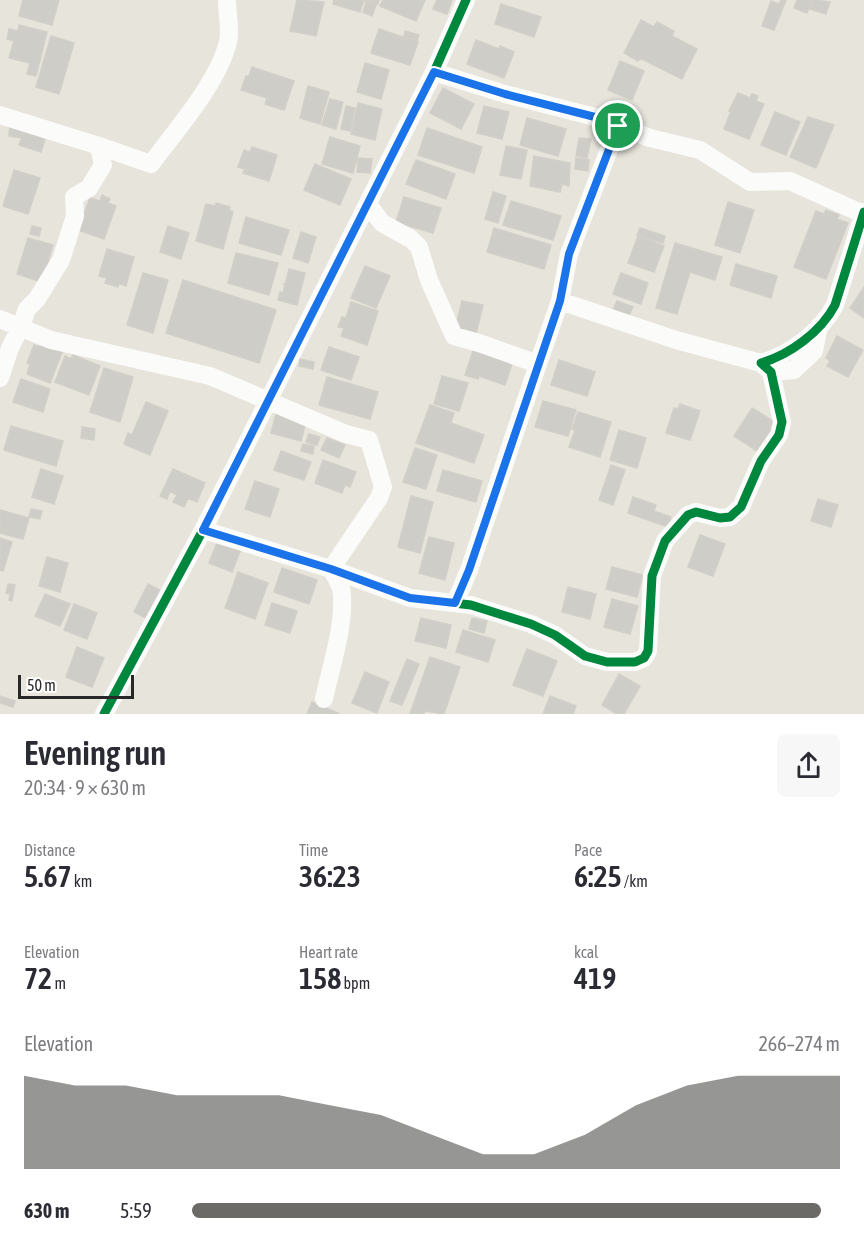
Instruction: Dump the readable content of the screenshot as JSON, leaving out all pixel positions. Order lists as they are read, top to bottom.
{
  "scale_bar": "50 m",
  "page": {
    "scale": "50 m",
    "heading": ["Evening run", "20:34 · 9 × 630 m"],
    "stats": [
      ["Distance", "5.67 km"],
      ["Time", "36:23"],
      ["Pace", "6:25 /km"],
      ["Elevation", "72 m"],
      ["Heart rate", "158 bpm"],
      ["kcal", "419"]
    ],
    "chart": ["Elevation", "266–274 m"],
    "list": [
      {
        "name": "630 m",
        "note": "5:59"
      }
    ]
  }
}
